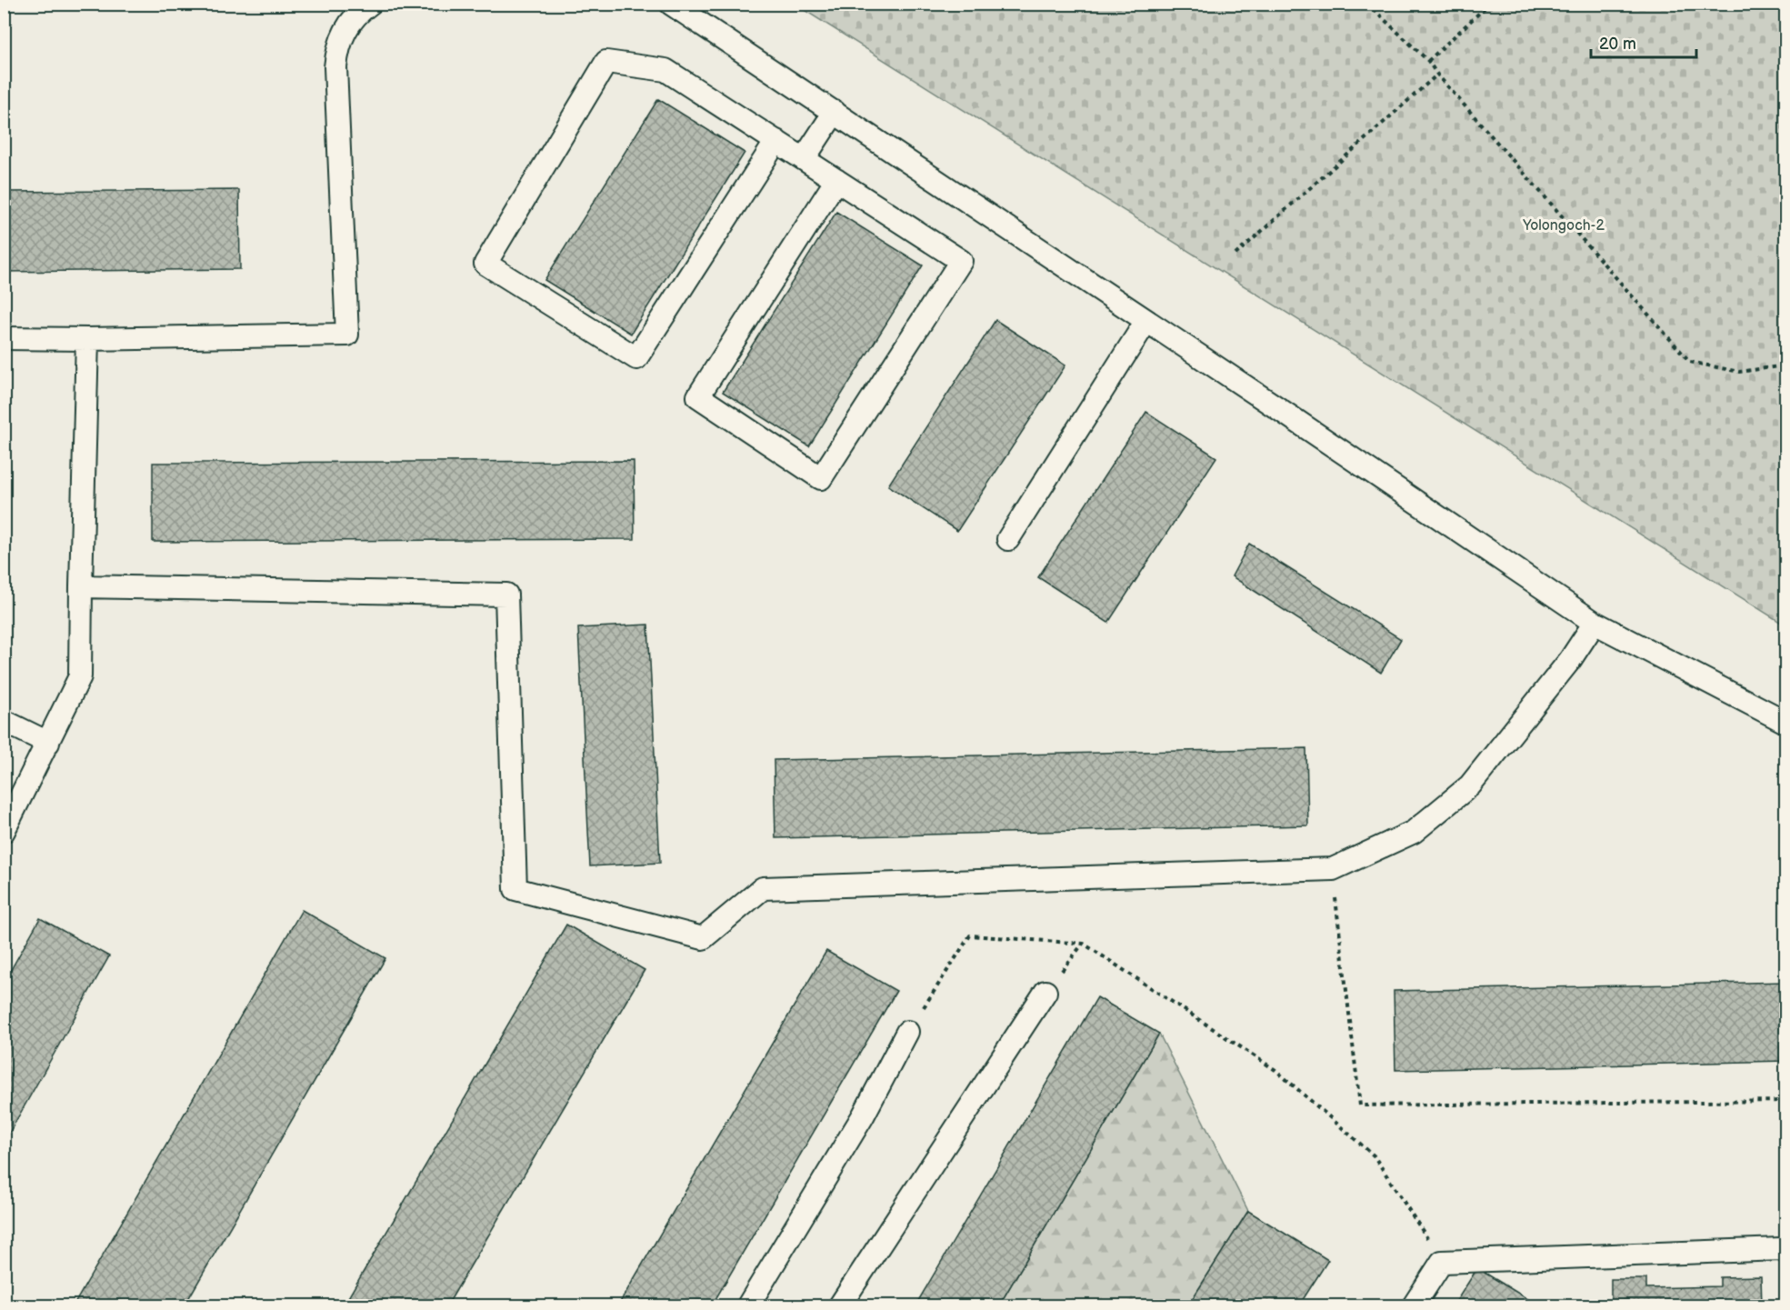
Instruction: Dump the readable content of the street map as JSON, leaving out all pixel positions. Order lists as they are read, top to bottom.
{
  "parks": ["Yolongoch-2"],
  "scale_bar": "20 m"
}
